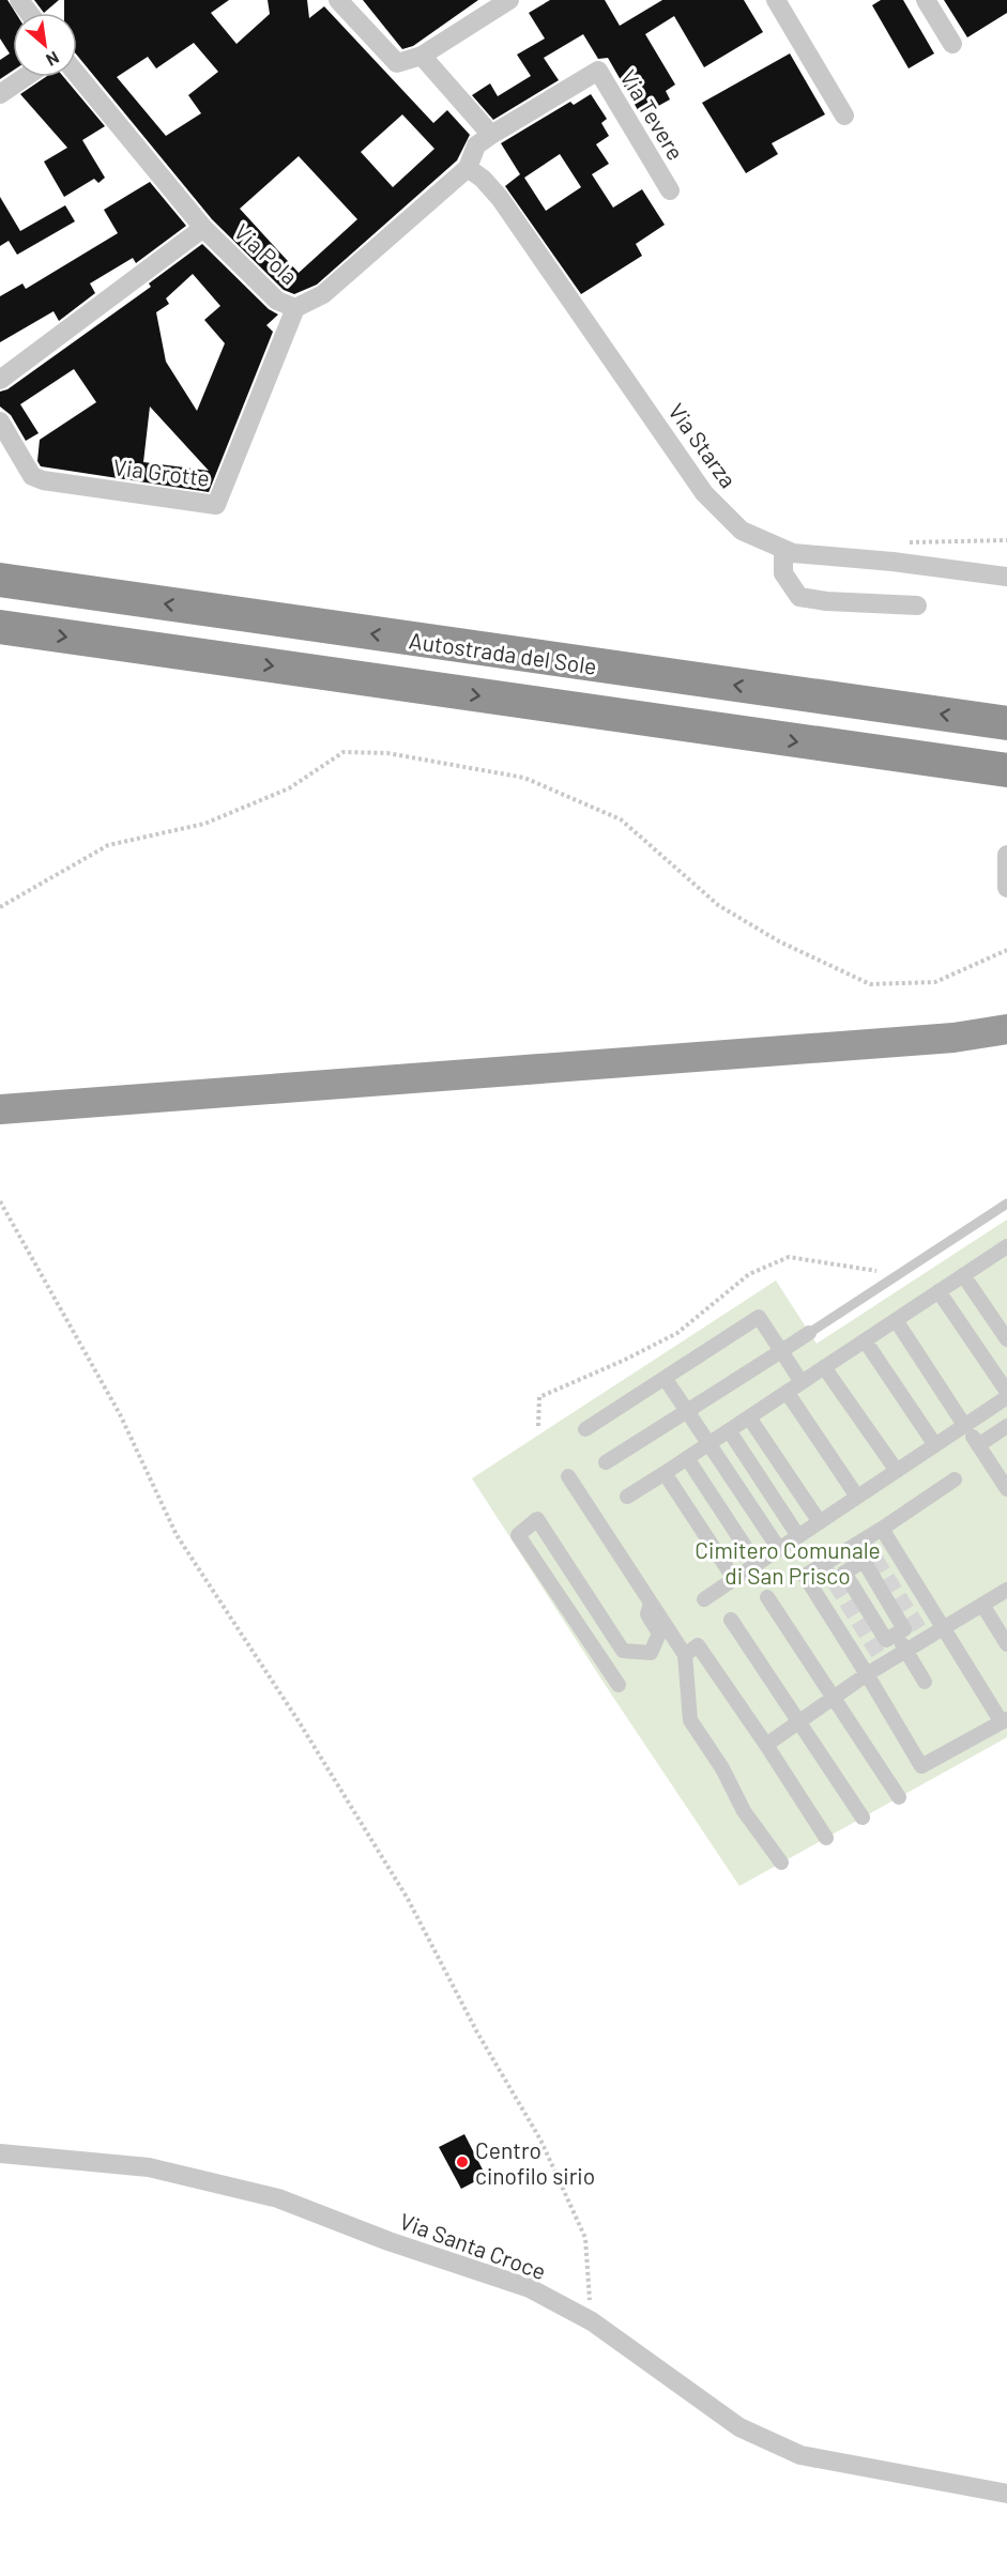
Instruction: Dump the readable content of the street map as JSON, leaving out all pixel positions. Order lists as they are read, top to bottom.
{
  "streets": {
    "highway": ["Autostrada del Sole"],
    "street": [
      "Via Tevere",
      "Via Pola",
      "Via Starza",
      "Via Grotte",
      "Via Santa Croce"
    ]
  },
  "crossings": [
    ["Via Tevere", "Via Pola"],
    ["Via Pola", "Via Starza"],
    ["Via Pola", "Via Grotte"]
  ],
  "parks": ["Cimitero Comunale di San Prisco"],
  "places": ["Centro cinofilo sirio"],
  "north": "bottom right"
}
